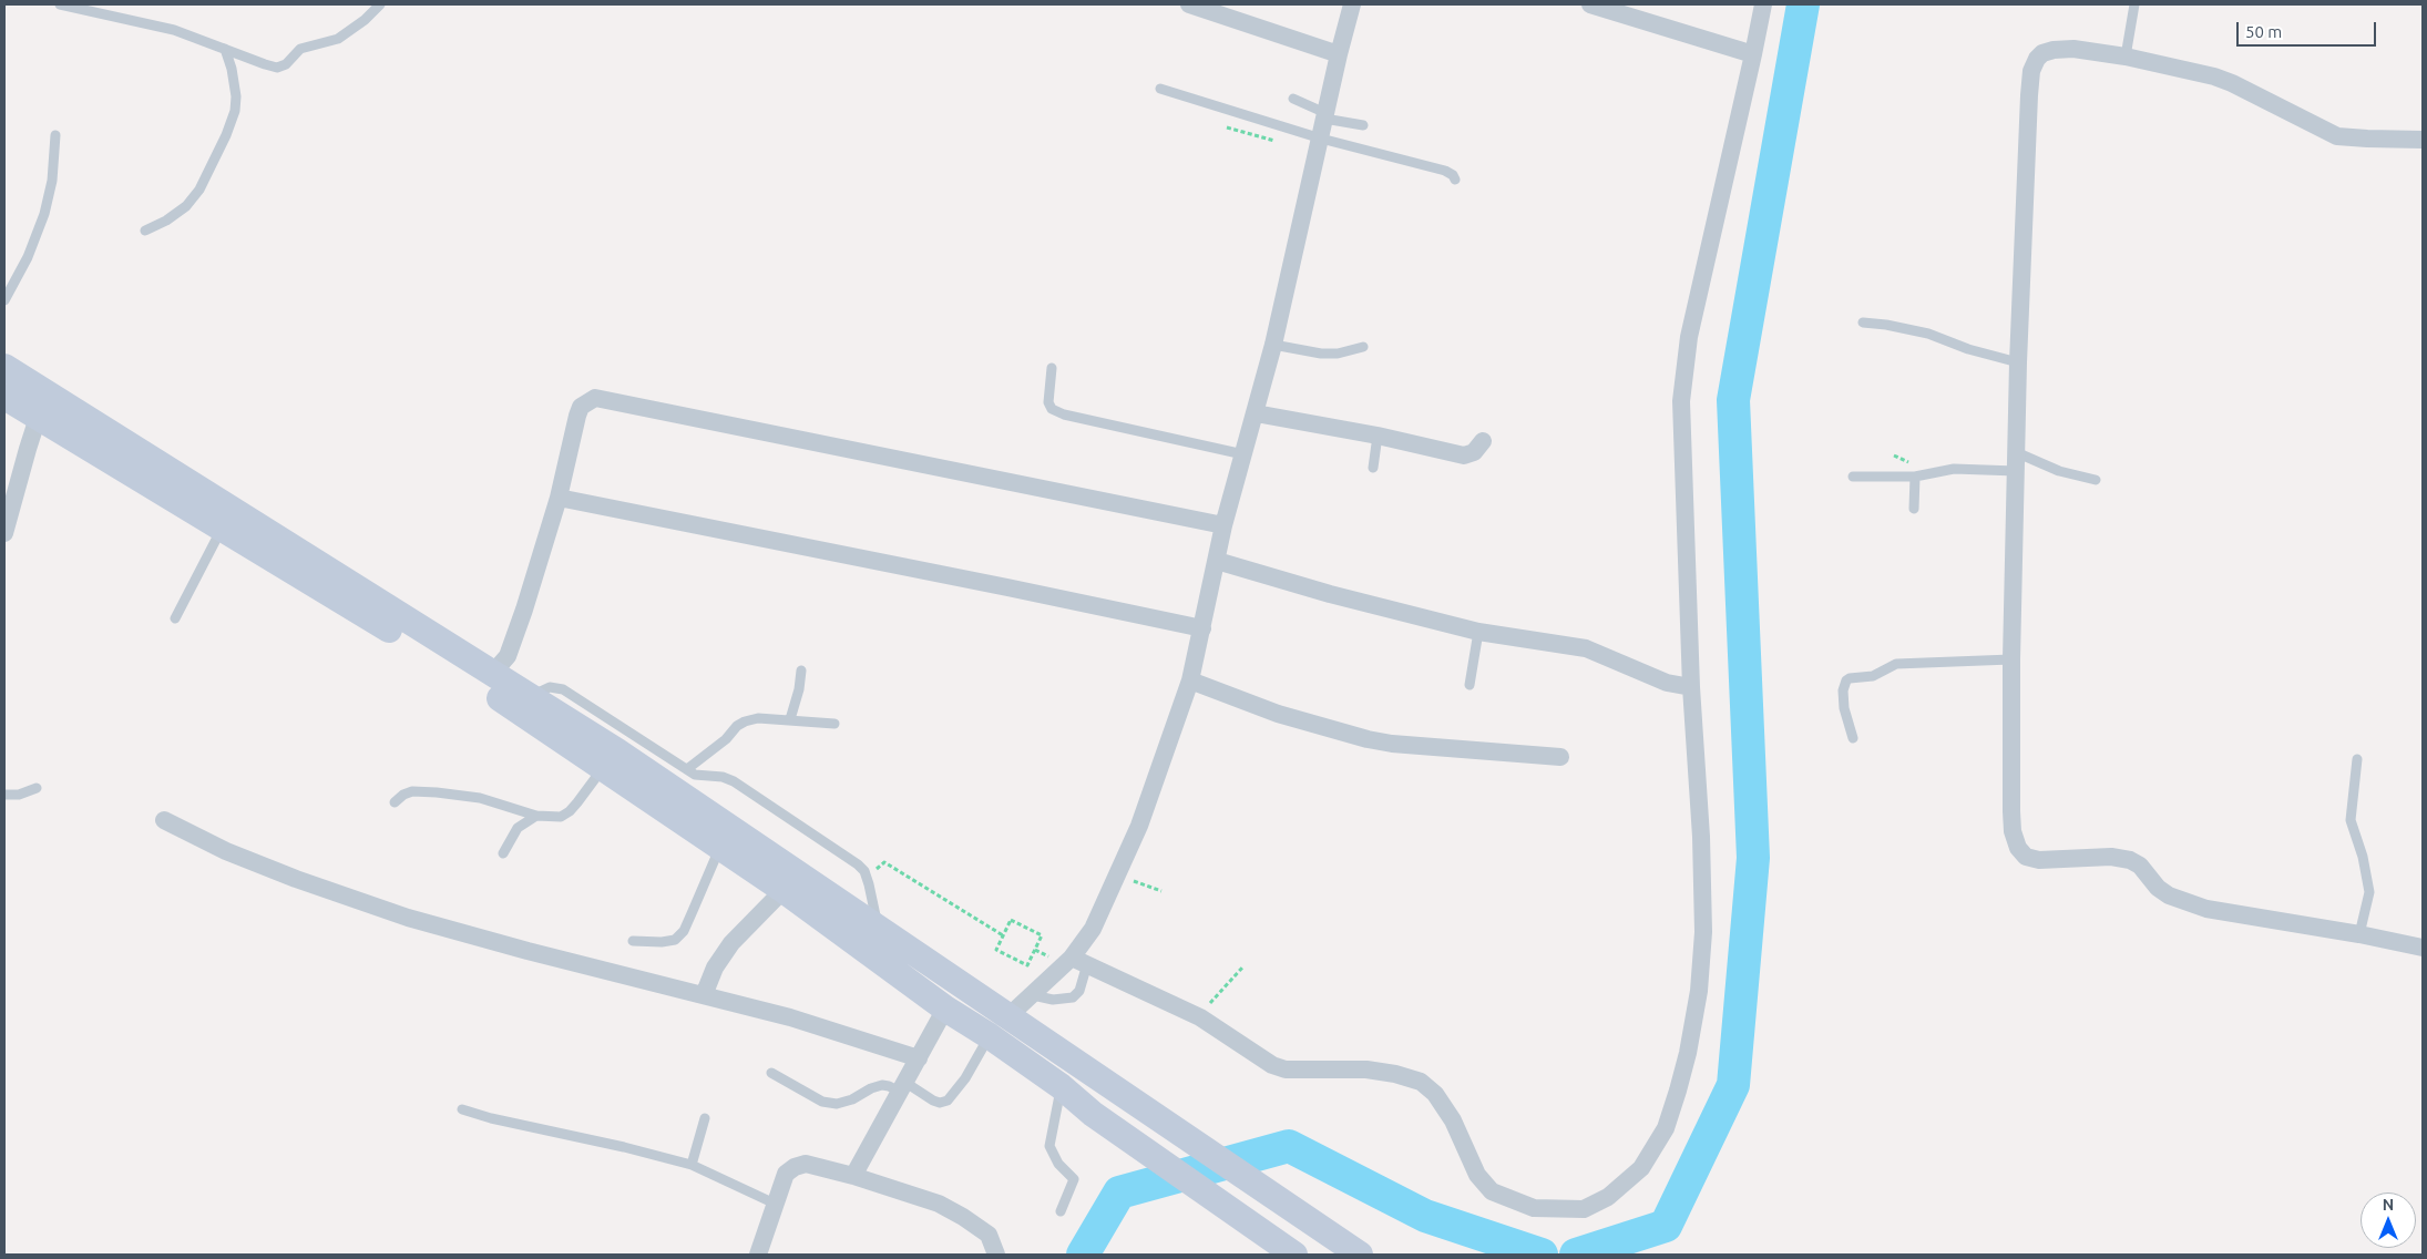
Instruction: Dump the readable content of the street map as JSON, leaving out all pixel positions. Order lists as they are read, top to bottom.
{
  "scale_bar": "50 m",
  "north": "top"
}
